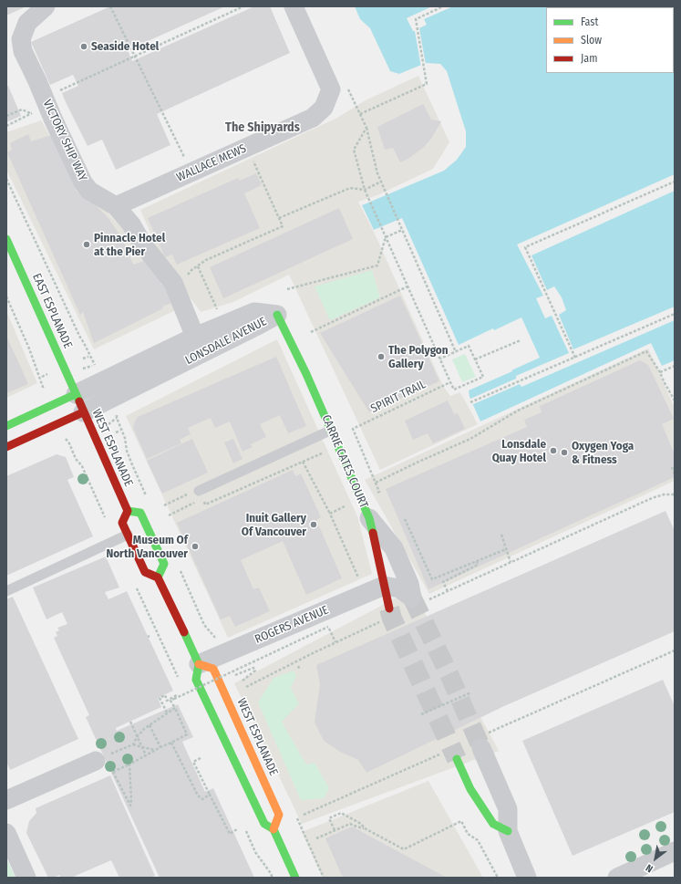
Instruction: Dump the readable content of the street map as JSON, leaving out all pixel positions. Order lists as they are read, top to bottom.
{
  "streets": {
    "main road": [
      "EAST ESPLANADE",
      "LONSDALE AVENUE",
      "WEST ESPLANADE",
      "CARRIE CATES COURT"
    ],
    "street": ["VICTORY SHIP WAY", "WALLACE MEWS", "ROGERS AVENUE"],
    "path": ["SPIRIT TRAIL"]
  },
  "crossings": [
    ["VICTORY SHIP WAY", "WALLACE MEWS"],
    ["VICTORY SHIP WAY", "LONSDALE AVENUE"],
    ["EAST ESPLANADE", "LONSDALE AVENUE"],
    ["EAST ESPLANADE", "WEST ESPLANADE"],
    ["LONSDALE AVENUE", "WEST ESPLANADE"],
    ["LONSDALE AVENUE", "CARRIE CATES COURT"],
    ["WEST ESPLANADE", "ROGERS AVENUE"],
    ["CARRIE CATES COURT", "ROGERS AVENUE"]
  ],
  "districts": ["The Shipyards"],
  "places": [
    "Seaside Hotel",
    "Pinnacle Hotel at the Pier",
    "The Polygon Gallery",
    "Lonsdale Quay Hotel",
    "Oxygen Yoga & Fitness",
    "Inuit Gallery Of Vancouver",
    "Museum Of North Vancouver"
  ],
  "legend": ["Fast", "Slow", "Jam"],
  "north": "bottom left"
}
